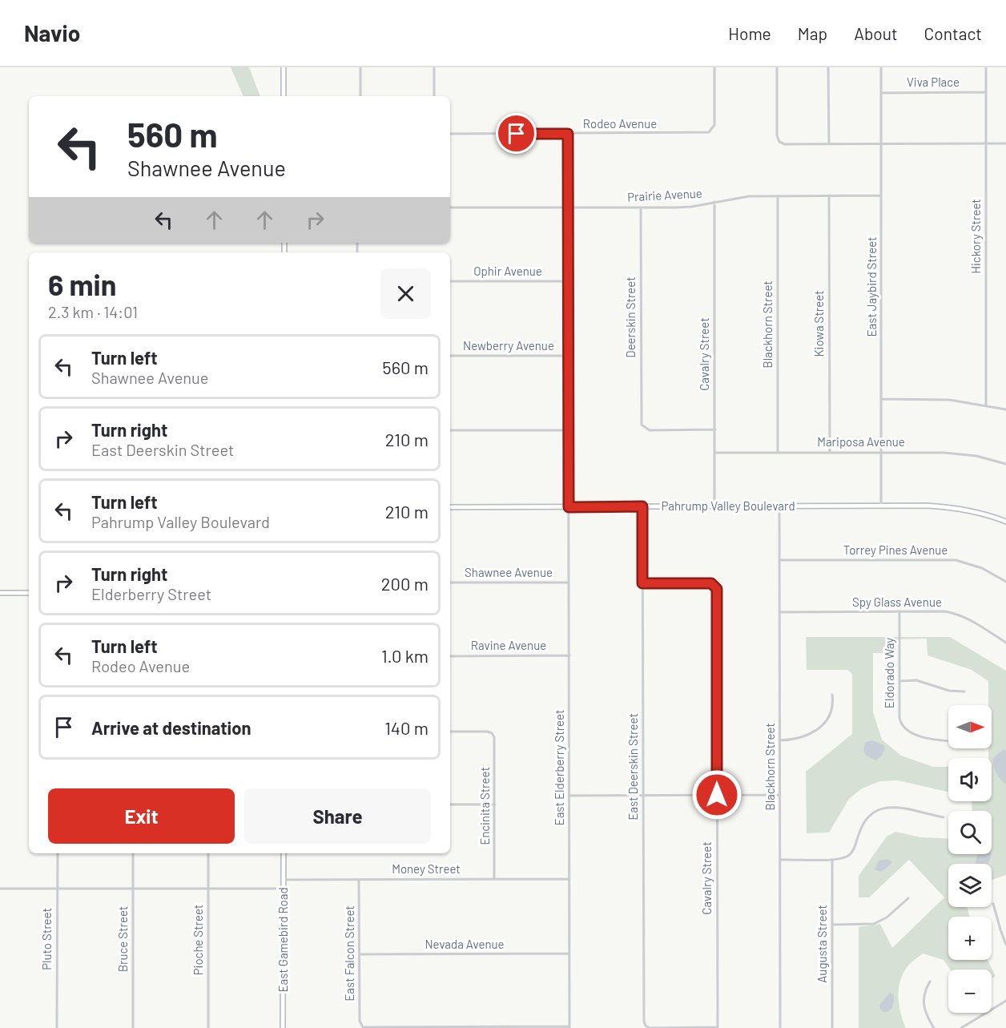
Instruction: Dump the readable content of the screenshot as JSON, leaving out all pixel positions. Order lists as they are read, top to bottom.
{
  "streets": {
    "main road": ["Pahrump Valley Boulevard", "East Gamebird Road"],
    "street": [
      "Viva Place",
      "Rodeo Avenue",
      "Prairie Avenue",
      "Hickory Street",
      "Ophir Avenue",
      "East Jaybird Street",
      "Deerskin Street",
      "Kiowa Street",
      "Blackhorn Street",
      "Newberry Avenue",
      "Cavalry Street",
      "Mariposa Avenue",
      "Torrey Pines Avenue",
      "Shawnee Avenue",
      "Spy Glass Avenue",
      "Ravine Avenue",
      "Eldorado Way",
      "East Deerskin Street",
      "East Elderberry Street",
      "Encinita Street",
      "Money Street",
      "Pluto Street",
      "Bruce Street",
      "Pioche Street",
      "Augusta Street",
      "Nevada Avenue",
      "East Falcon Street"
    ]
  },
  "crossings": [
    ["Viva Place", "Hickory Street"],
    ["Viva Place", "East Jaybird Street"],
    ["Rodeo Avenue", "East Elderberry Street"],
    ["Prairie Avenue", "East Jaybird Street"],
    ["Prairie Avenue", "Deerskin Street"],
    ["Prairie Avenue", "Kiowa Street"],
    ["Prairie Avenue", "Blackhorn Street"],
    ["Prairie Avenue", "Cavalry Street"],
    ["Prairie Avenue", "East Elderberry Street"],
    ["Ophir Avenue", "East Elderberry Street"],
    ["East Jaybird Street", "Mariposa Avenue"],
    ["East Jaybird Street", "Pahrump Valley Boulevard"],
    ["Deerskin Street", "Cavalry Street"],
    ["Kiowa Street", "Mariposa Avenue"],
    ["Blackhorn Street", "Mariposa Avenue"],
    ["Blackhorn Street", "Pahrump Valley Boulevard"],
    ["Blackhorn Street", "Torrey Pines Avenue"],
    ["Blackhorn Street", "Spy Glass Avenue"],
    ["Newberry Avenue", "East Elderberry Street"],
    ["Cavalry Street", "Mariposa Avenue"],
    ["Cavalry Street", "Pahrump Valley Boulevard"],
    ["Cavalry Street", "East Deerskin Street"],
    ["Pahrump Valley Boulevard", "East Deerskin Street"],
    ["Pahrump Valley Boulevard", "East Elderberry Street"],
    ["Shawnee Avenue", "East Elderberry Street"],
    ["Spy Glass Avenue", "Eldorado Way"],
    ["Ravine Avenue", "East Elderberry Street"],
    ["East Elderberry Street", "Money Street"],
    ["East Elderberry Street", "Nevada Avenue"],
    ["Encinita Street", "Money Street"],
    ["Money Street", "East Gamebird Road"],
    ["Money Street", "East Falcon Street"],
    ["Nevada Avenue", "East Falcon Street"]
  ],
  "north": "right",
  "page": {
    "header": "Navio",
    "nav": [
      "Home",
      "Map",
      "About",
      "Contact"
    ],
    "turn": ["560 m", "Shawnee Avenue"],
    "heading": ["6 min", "2.3 km · 14:01"],
    "list": [
      {
        "name": "Turn left",
        "note": "Shawnee Avenue",
        "value": "560 m"
      },
      {
        "name": "Turn right",
        "note": "East Deerskin Street",
        "value": "210 m"
      },
      {
        "name": "Turn left",
        "note": "Pahrump Valley Boulevard",
        "value": "210 m"
      },
      {
        "name": "Turn right",
        "note": "Elderberry Street",
        "value": "200 m"
      },
      {
        "name": "Turn left",
        "note": "Rodeo Avenue",
        "value": "1.0 km"
      },
      {
        "name": "Arrive at destination",
        "value": "140 m"
      }
    ],
    "map_buttons": ["+", "−"],
    "buttons": ["Exit", "Share"]
  }
}
